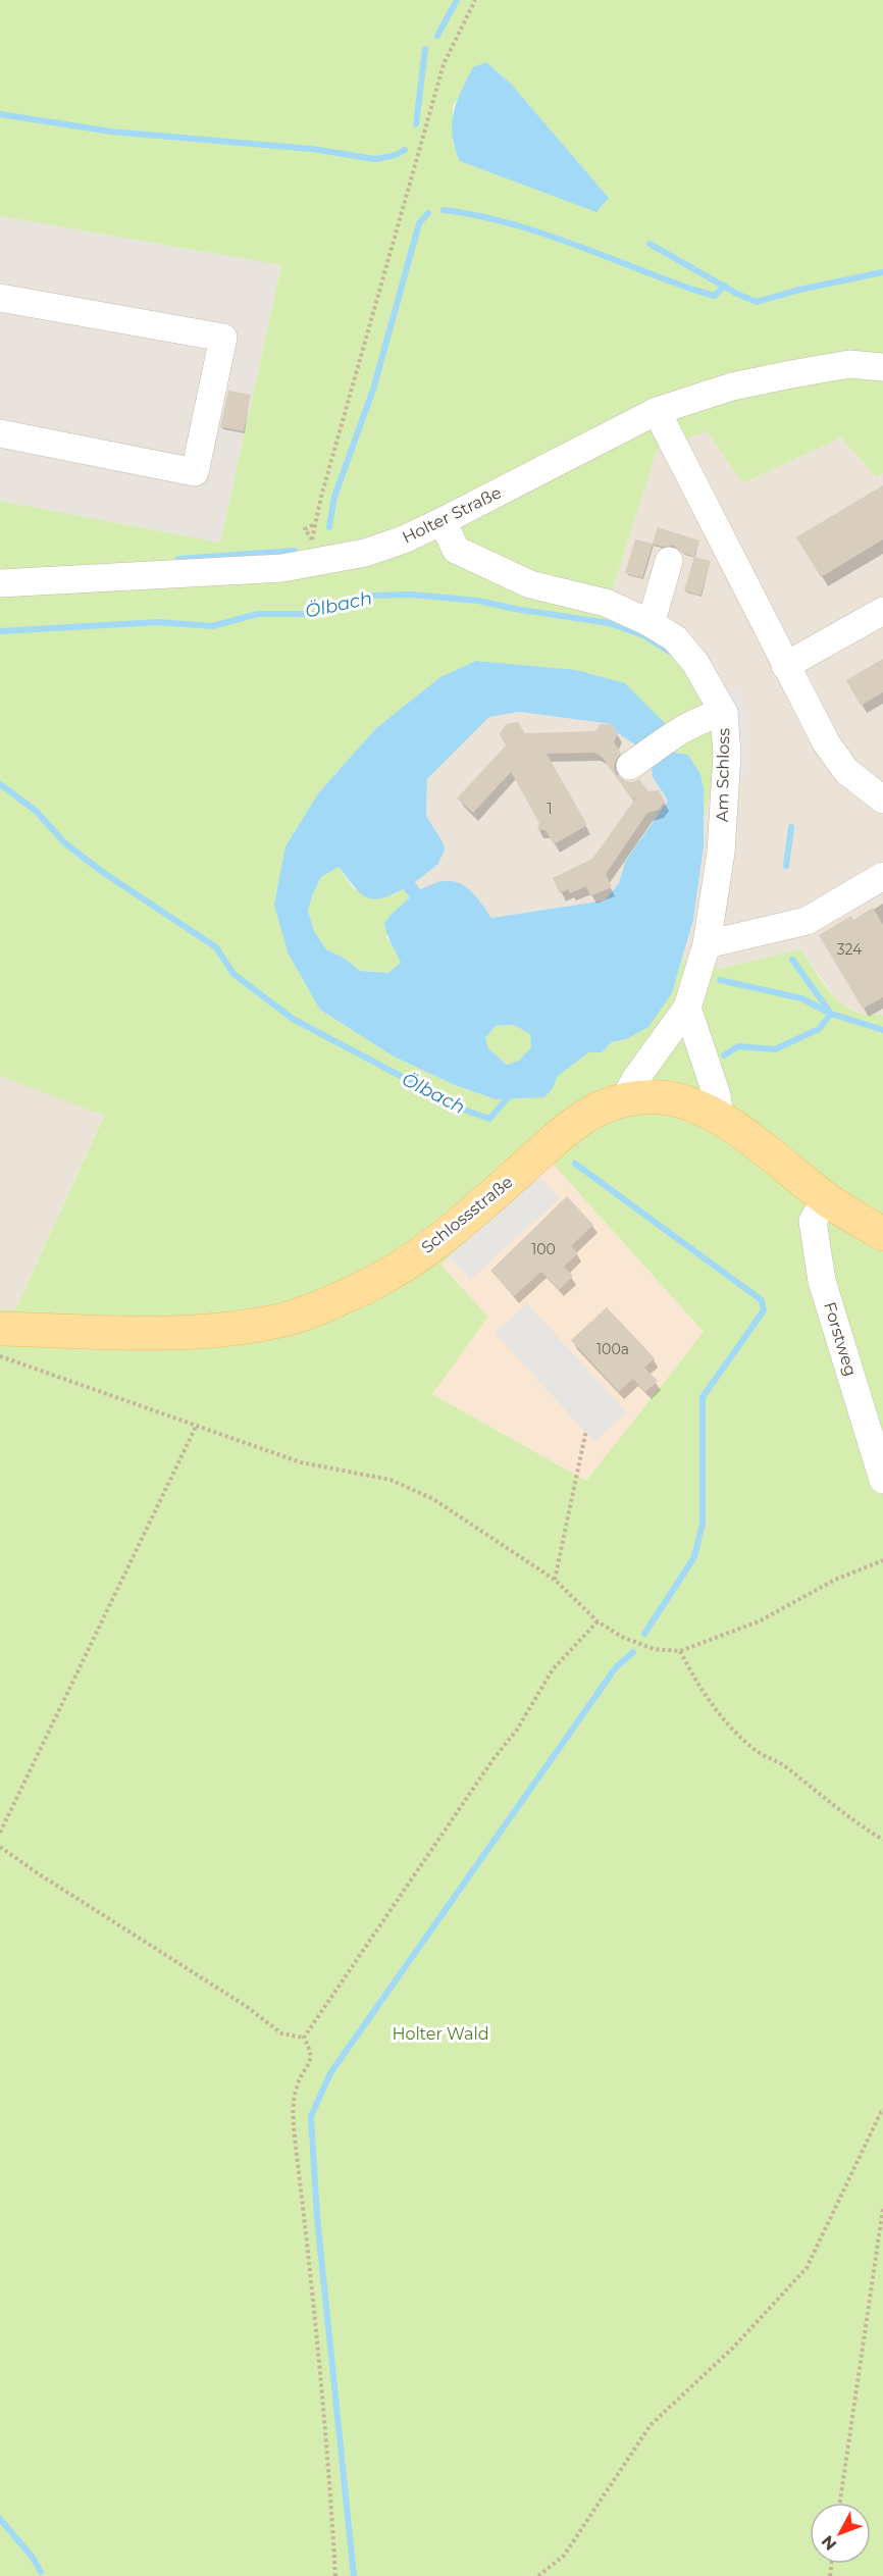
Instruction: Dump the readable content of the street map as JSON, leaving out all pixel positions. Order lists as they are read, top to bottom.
{
  "streets": {
    "main road": ["Schlossstraße"],
    "street": ["Holter Straße", "Am Schloss", "Forstweg"]
  },
  "crossings": [
    ["Holter Straße", "Am Schloss"],
    ["Am Schloss", "Schlossstraße"],
    ["Schlossstraße", "Forstweg"]
  ],
  "water": ["Ölbach"],
  "parks": ["Holter Wald"],
  "house_numbers": [
    "1",
    "324",
    "100",
    "100a"
  ],
  "north": "bottom left"
}
